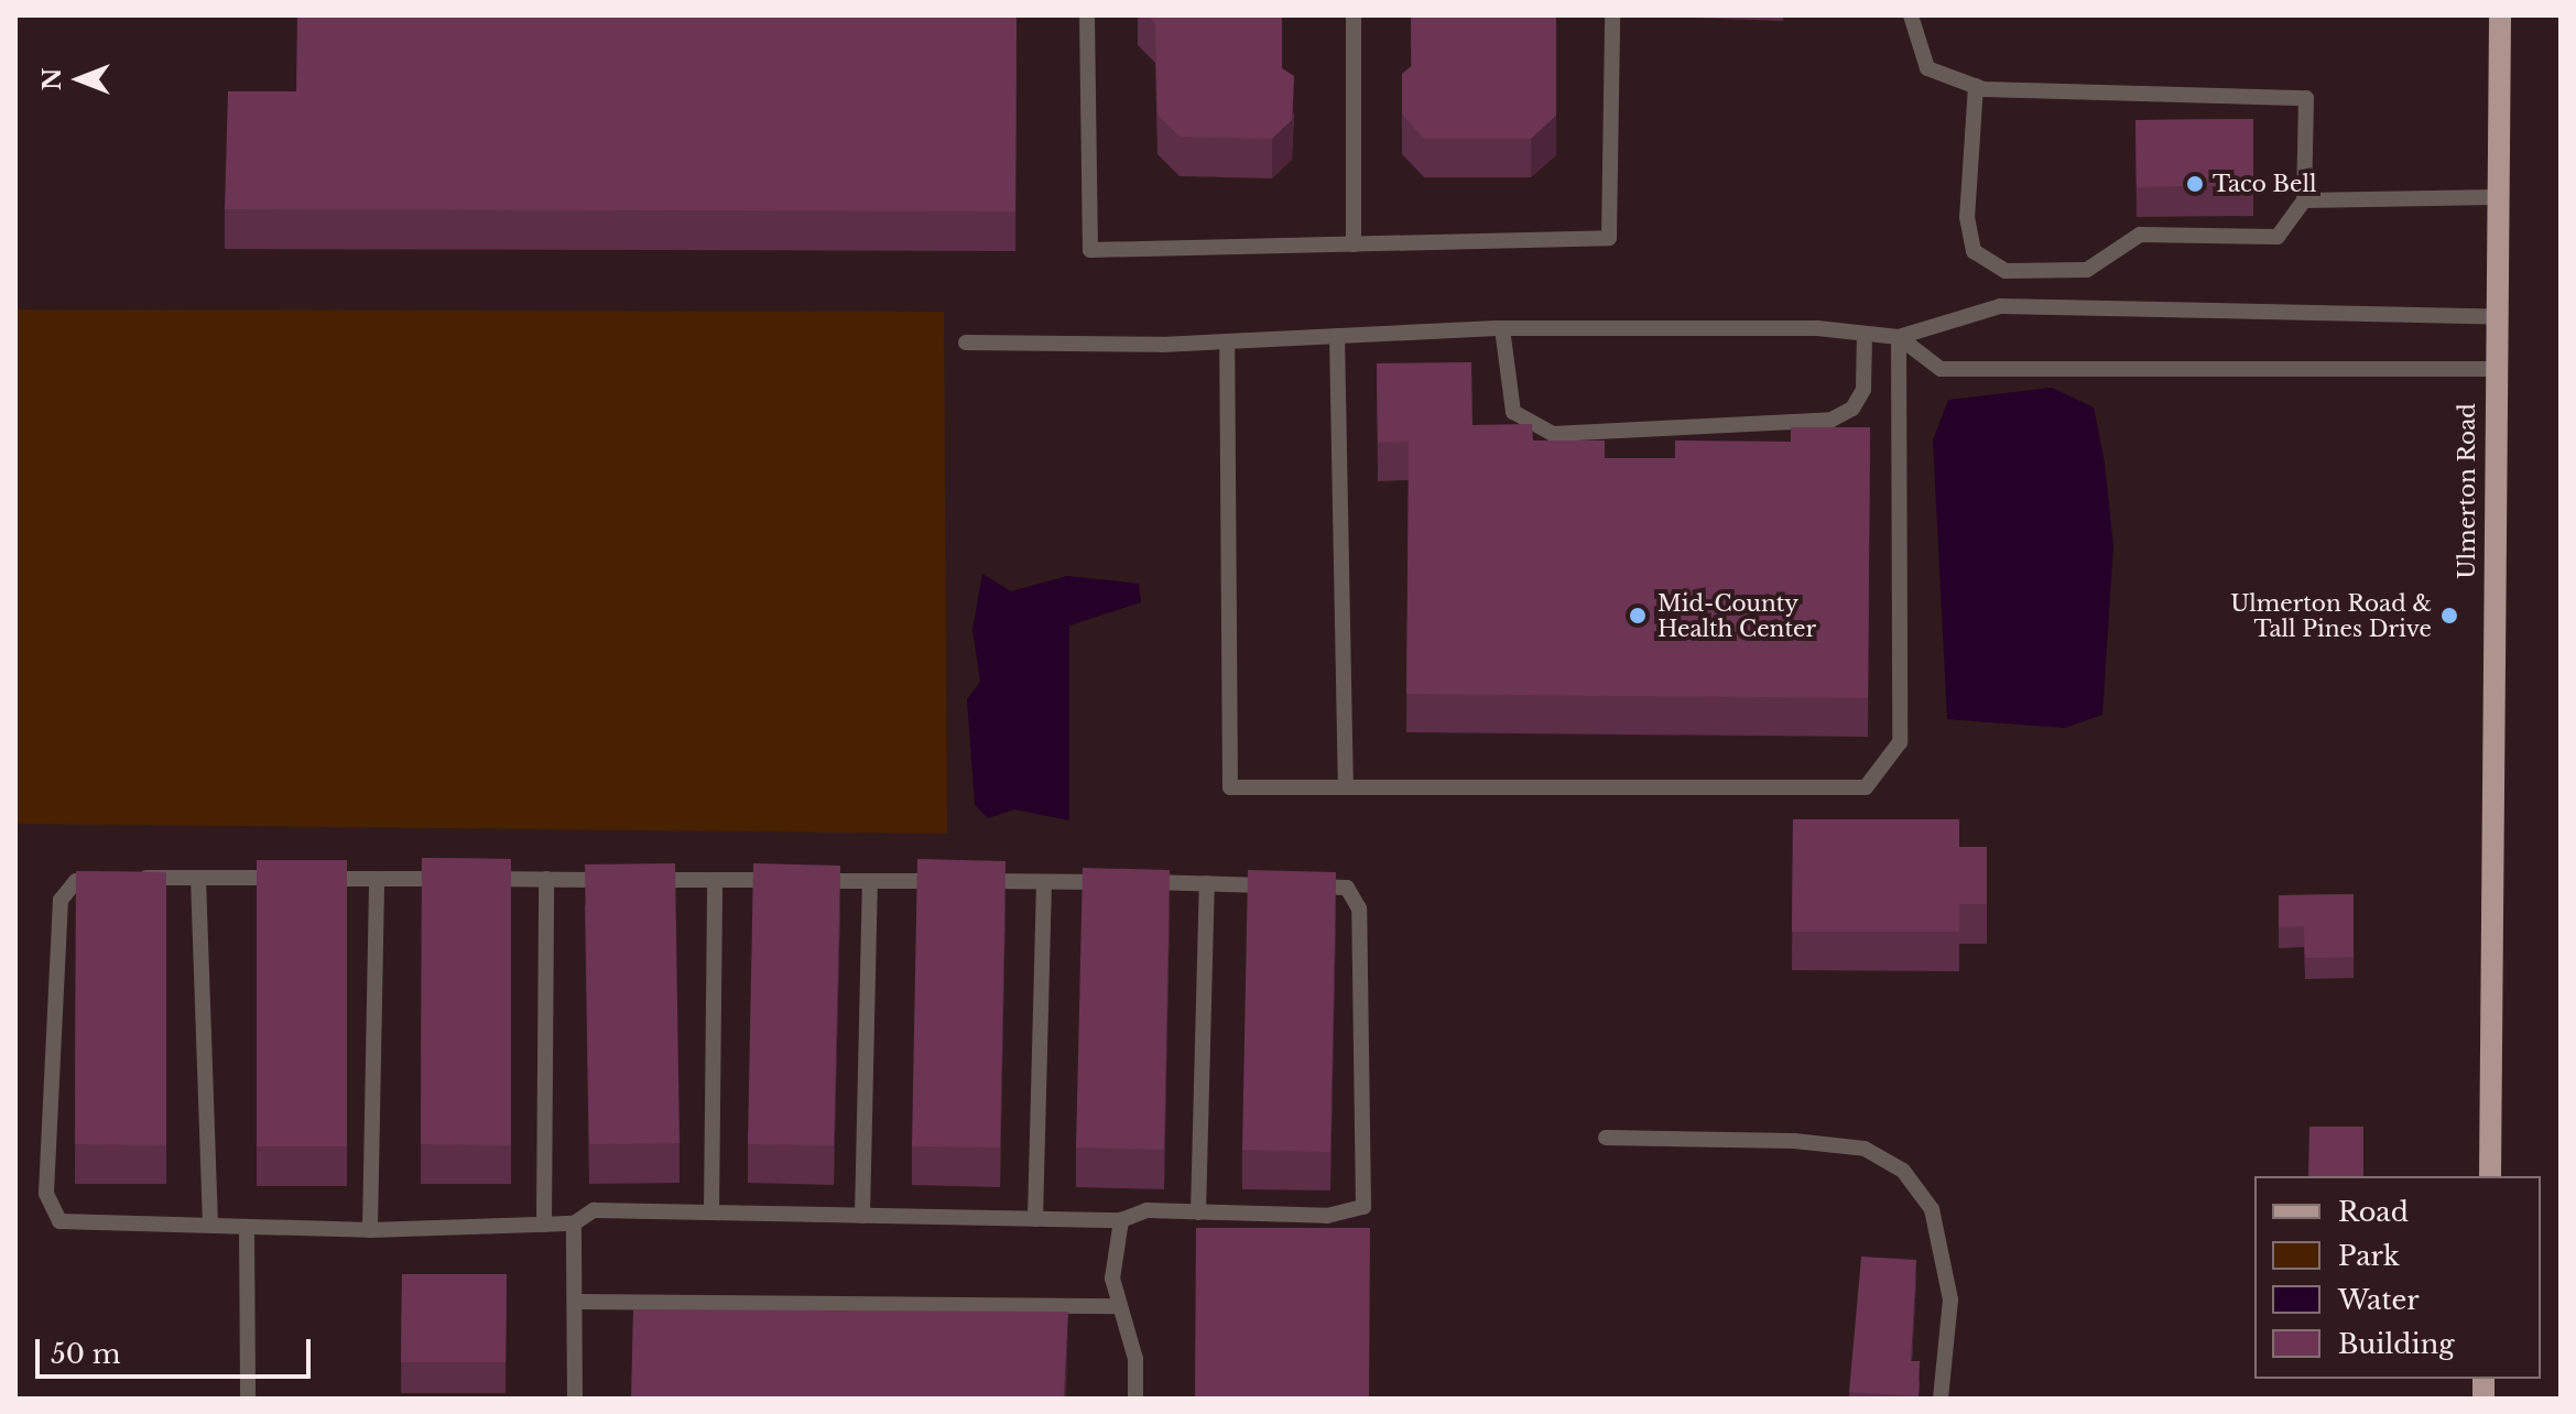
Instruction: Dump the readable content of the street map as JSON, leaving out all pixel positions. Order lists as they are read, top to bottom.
{
  "streets": {
    "main road": ["Ulmerton Road"]
  },
  "places": ["Taco Bell", "Mid-County Health Center", "Ulmerton Road & Tall Pines Drive"],
  "legend": [
    "Road",
    "Park",
    "Water",
    "Building"
  ],
  "scale_bar": "50 m",
  "north": "left"
}
